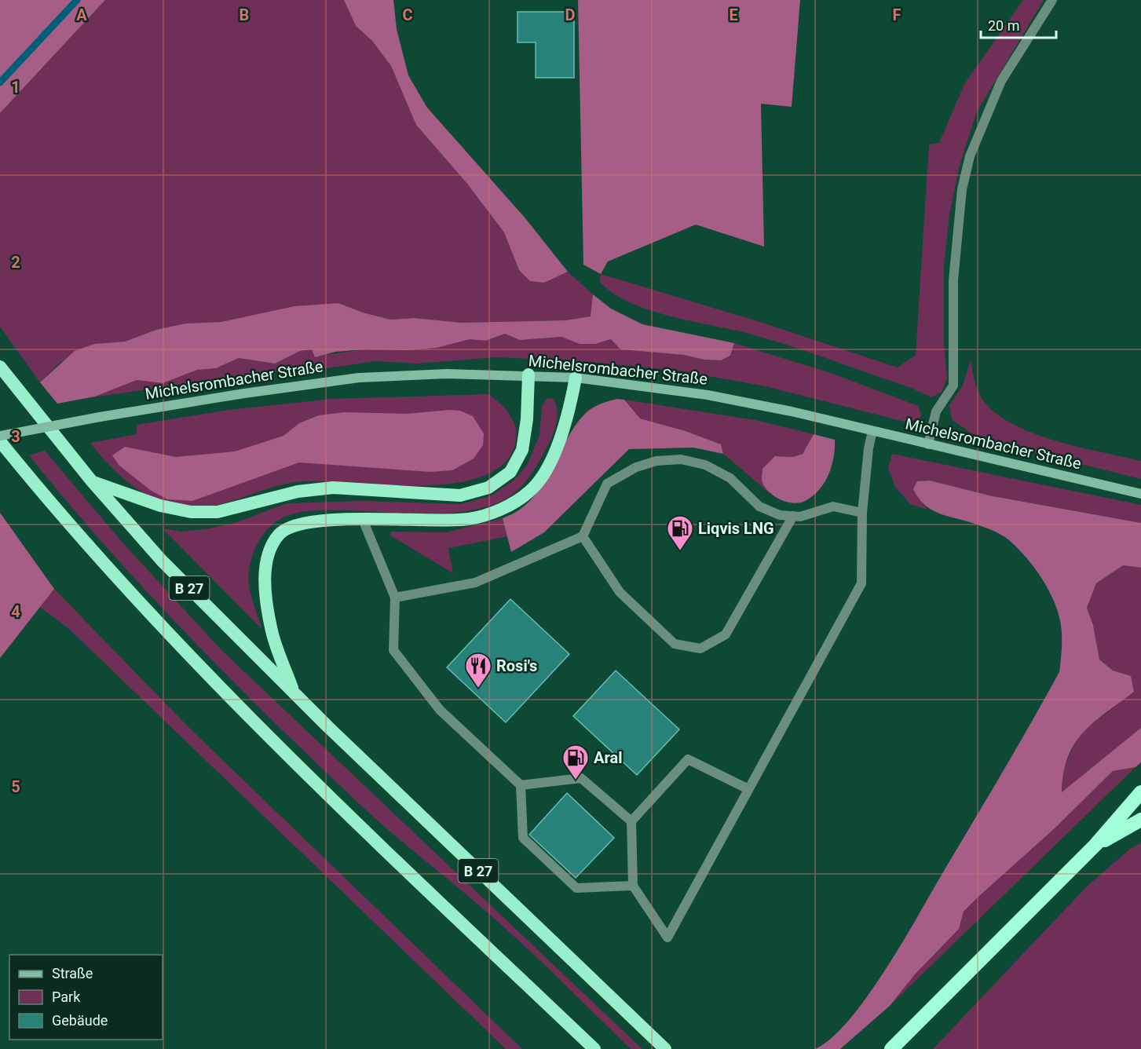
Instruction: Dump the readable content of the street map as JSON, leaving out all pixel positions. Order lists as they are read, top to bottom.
{
  "streets": {
    "highway": ["B 27"],
    "main road": ["Michelsrombacher Straße"]
  },
  "places": {
    "fuel station": ["Liqvis LNG", "Aral"],
    "restaurant": ["Rosi's"]
  },
  "legend": ["Straße", "Park", "Gebäude"],
  "scale_bar": "20 m",
  "grid": {
    "columns": [
      "A",
      "B",
      "C",
      "D",
      "E",
      "F"
    ],
    "rows": [
      "1",
      "2",
      "3",
      "4",
      "5"
    ]
  }
}
